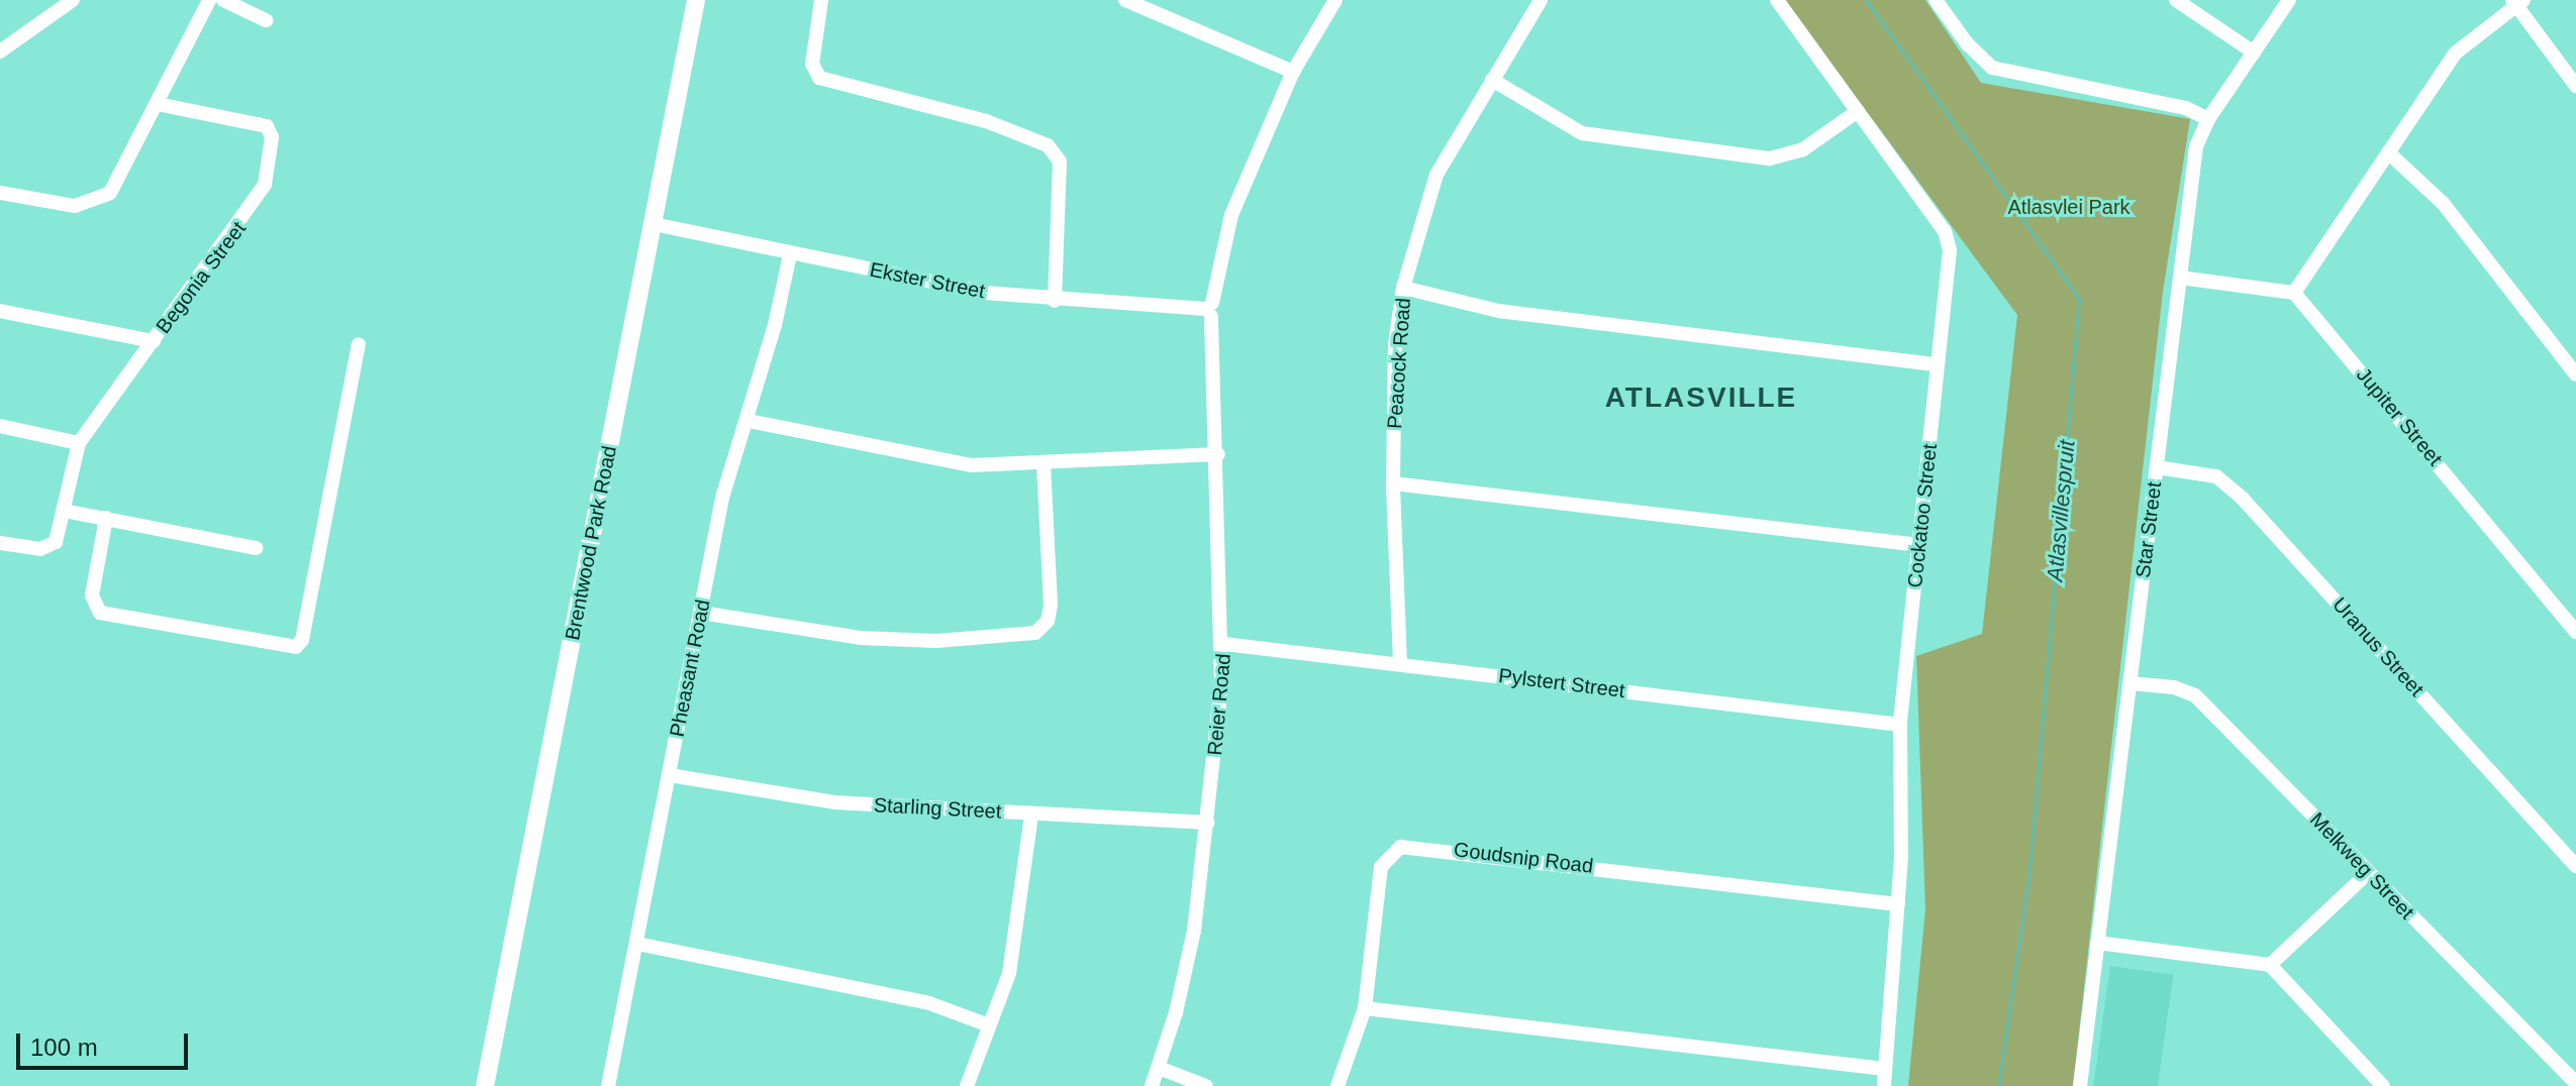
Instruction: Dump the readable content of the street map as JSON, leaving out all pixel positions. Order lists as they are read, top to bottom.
{
  "streets": {
    "street": [
      "Begonia Street",
      "Ekster Street",
      "Peacock Road",
      "Jupiter Street",
      "Cockatoo Street",
      "Star Street",
      "Brentwood Park Road",
      "Uranus Street",
      "Pheasant Road",
      "Pylstert Street",
      "Reier Road",
      "Starling Street",
      "Goudsnip Road",
      "Melkweg Street"
    ]
  },
  "crossings": [
    ["Ekster Street", "Brentwood Park Road"],
    ["Ekster Street", "Pheasant Road"],
    ["Ekster Street", "Reier Road"],
    ["Peacock Road", "Pylstert Street"],
    ["Cockatoo Street", "Pylstert Street"],
    ["Cockatoo Street", "Goudsnip Road"],
    ["Star Street", "Uranus Street"],
    ["Star Street", "Melkweg Street"],
    ["Pheasant Road", "Starling Street"],
    ["Pylstert Street", "Reier Road"],
    ["Reier Road", "Starling Street"]
  ],
  "districts": ["ATLASVILLE"],
  "water": ["Atlasvillespruit"],
  "parks": ["Atlasvlei Park"],
  "scale_bar": "100 m"
}
